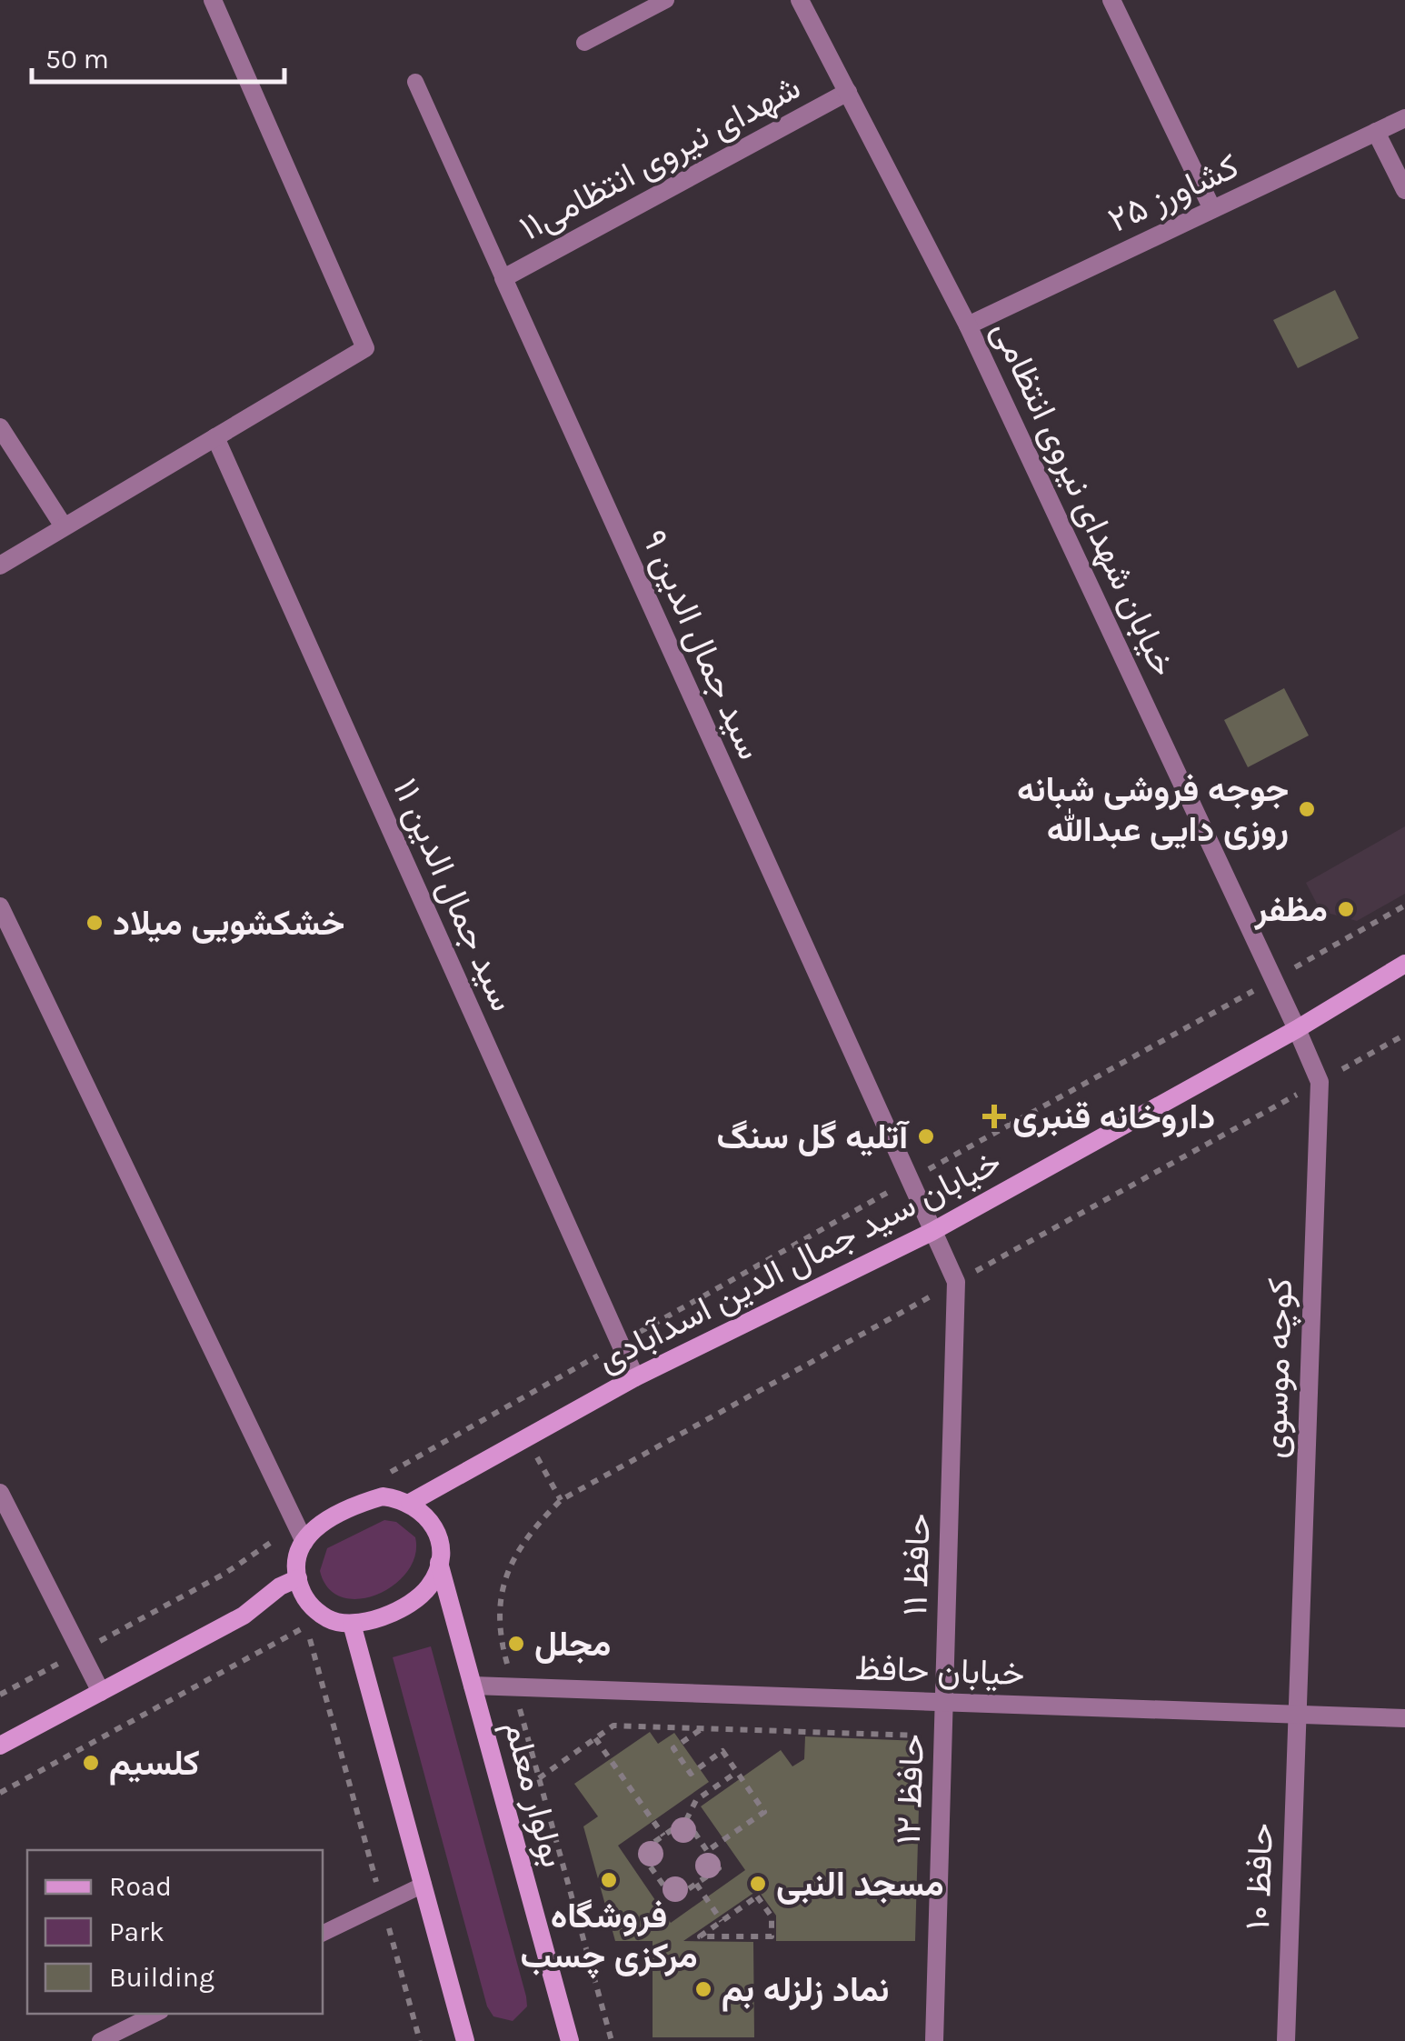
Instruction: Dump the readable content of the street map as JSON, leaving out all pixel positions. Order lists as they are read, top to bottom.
{
  "streets": {
    "main road": ["خیابان سید جمال الدین اسدآبادی", "بولوار معلم"],
    "street": [
      "شهدای نیروی انتظامی۱۱",
      "کشاورز ۲۵",
      "خیابان شهدای نیروی انتظامی",
      "سید جمال الدین ۹",
      "سید جمال الدین ۱۱",
      "کوچه موسوی",
      "حافظ ۱۱",
      "خیابان حافظ",
      "حافظ ۱۲",
      "حافظ ۱۰"
    ]
  },
  "crossings": [
    ["شهدای نیروی انتظامی۱۱", "خیابان شهدای نیروی انتظامی"],
    ["شهدای نیروی انتظامی۱۱", "سید جمال الدین ۹"],
    ["کشاورز ۲۵", "خیابان شهدای نیروی انتظامی"],
    ["خیابان شهدای نیروی انتظامی", "خیابان سید جمال الدین اسدآبادی"],
    ["خیابان شهدای نیروی انتظامی", "کوچه موسوی"],
    ["سید جمال الدین ۹", "خیابان سید جمال الدین اسدآبادی"],
    ["سید جمال الدین ۹", "حافظ ۱۱"],
    ["سید جمال الدین ۱۱", "خیابان سید جمال الدین اسدآبادی"],
    ["خیابان سید جمال الدین اسدآبادی", "کوچه موسوی"],
    ["خیابان سید جمال الدین اسدآبادی", "بولوار معلم"],
    ["کوچه موسوی", "خیابان حافظ"],
    ["کوچه موسوی", "حافظ ۱۰"],
    ["حافظ ۱۱", "خیابان حافظ"],
    ["حافظ ۱۱", "حافظ ۱۲"],
    ["خیابان حافظ", "حافظ ۱۲"],
    ["خیابان حافظ", "بولوار معلم"],
    ["خیابان حافظ", "حافظ ۱۰"]
  ],
  "places": {
    "other": [
      "جوجه فروشی شبانه روزی دایی عبدالله",
      "مظفر",
      "خشکشویی میلاد",
      "آتلیه گل سنگ",
      "مجلل",
      "کلسیم",
      "فروشگاه مرکزی چسب",
      "مسجد النبی",
      "نماد زلزله بم"
    ],
    "health": ["داروخانه قنبری"]
  },
  "legend": ["Road", "Park", "Building"],
  "scale_bar": "50 m"
}
